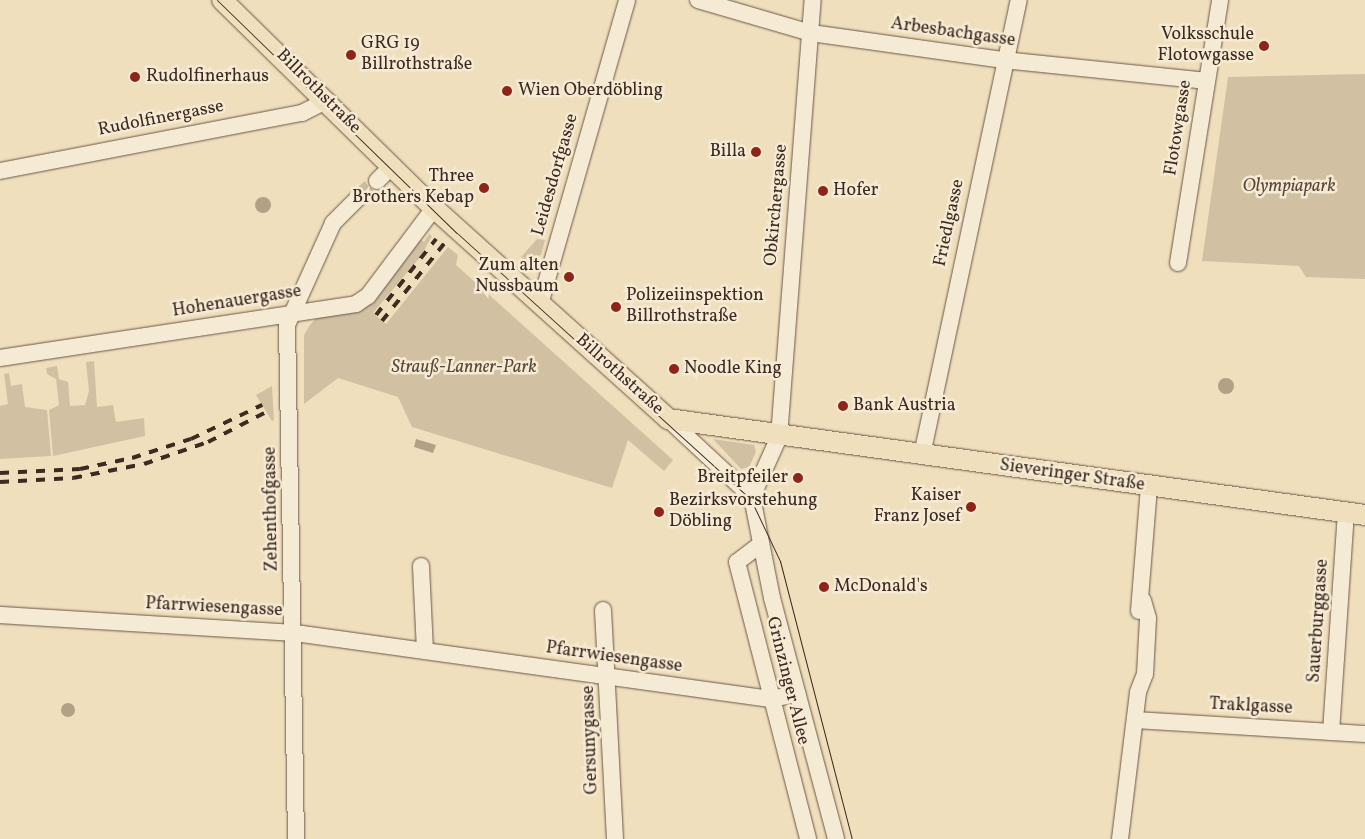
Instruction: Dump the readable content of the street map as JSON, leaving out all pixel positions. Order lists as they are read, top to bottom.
{
  "streets": {
    "main road": ["Billrothstraße", "Sieveringer Straße"],
    "street": [
      "Arbesbachgasse",
      "Rudolfinergasse",
      "Flotowgasse",
      "Leidesdorfgasse",
      "Obkirchergasse",
      "Friedlgasse",
      "Hohenauergasse",
      "Zehenthofgasse",
      "Pfarrwiesengasse",
      "Sauerburggasse",
      "Grinzinger Allee",
      "Traklgasse",
      "Gersunygasse"
    ]
  },
  "crossings": [
    ["Arbesbachgasse", "Flotowgasse"],
    ["Arbesbachgasse", "Obkirchergasse"],
    ["Arbesbachgasse", "Friedlgasse"],
    ["Billrothstraße", "Rudolfinergasse"],
    ["Billrothstraße", "Leidesdorfgasse"],
    ["Billrothstraße", "Obkirchergasse"],
    ["Billrothstraße", "Hohenauergasse"],
    ["Billrothstraße", "Sieveringer Straße"],
    ["Obkirchergasse", "Sieveringer Straße"],
    ["Obkirchergasse", "Grinzinger Allee"],
    ["Friedlgasse", "Sieveringer Straße"],
    ["Hohenauergasse", "Zehenthofgasse"],
    ["Sieveringer Straße", "Sauerburggasse"],
    ["Zehenthofgasse", "Pfarrwiesengasse"],
    ["Pfarrwiesengasse", "Grinzinger Allee"],
    ["Pfarrwiesengasse", "Gersunygasse"],
    ["Sauerburggasse", "Traklgasse"]
  ],
  "parks": ["Olympiapark", "Strauß-Lanner-Park"],
  "places": [
    "Volksschule Flotowgasse",
    "GRG 19 Billrothstraße",
    "Rudolfinerhaus",
    "Wien Oberdöbling",
    "Billa",
    "Three Brothers Kebap",
    "Hofer",
    "Zum alten Nussbaum",
    "Polizeiinspektion Billrothstraße",
    "Noodle King",
    "Bank Austria",
    "Breitpfeiler",
    "Kaiser Franz Josef",
    "Bezirksvorstehung Döbling",
    "McDonald's"
  ]
}
